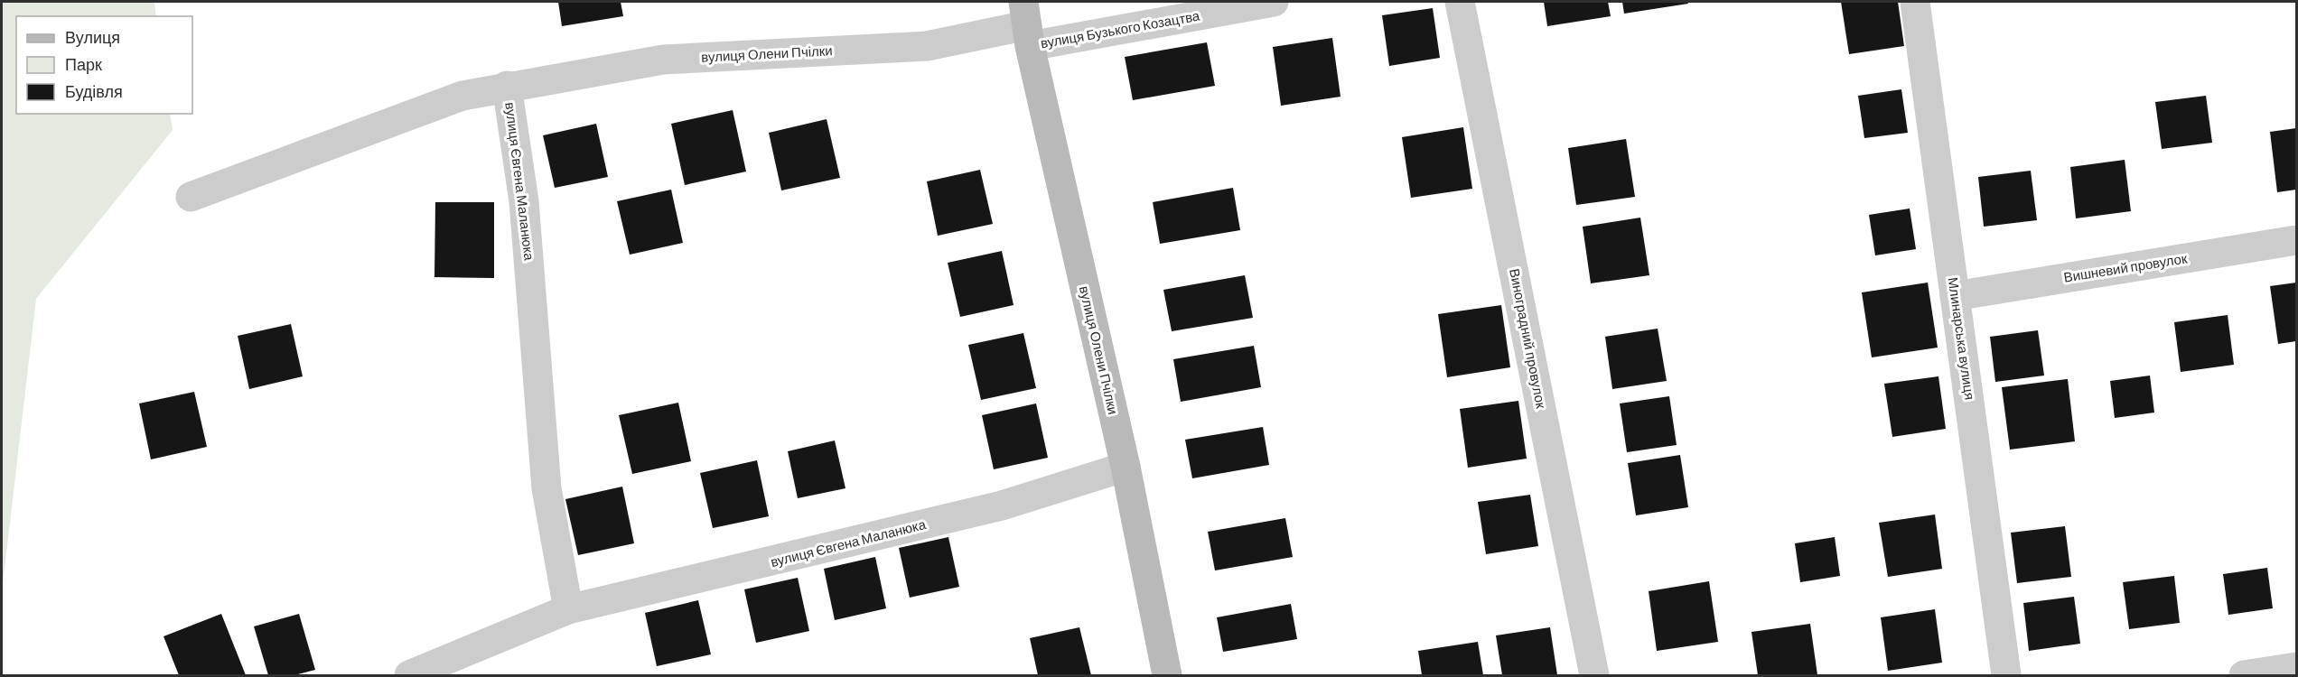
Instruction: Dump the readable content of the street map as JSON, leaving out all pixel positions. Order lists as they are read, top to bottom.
{
  "streets": {
    "street": [
      "вулиця Бузького Козацтва",
      "вулиця Олени Пчілки",
      "вулиця Євгена Маланюка",
      "Вишневий провулок",
      "Виноградний провулок",
      "Млинарська вулиця"
    ]
  },
  "crossings": [
    ["вулиця Бузького Козацтва", "вулиця Олени Пчілки"],
    ["вулиця Олени Пчілки", "вулиця Євгена Маланюка"],
    ["Вишневий провулок", "Млинарська вулиця"]
  ],
  "legend": ["Вулиця", "Парк", "Будівля"]
}
